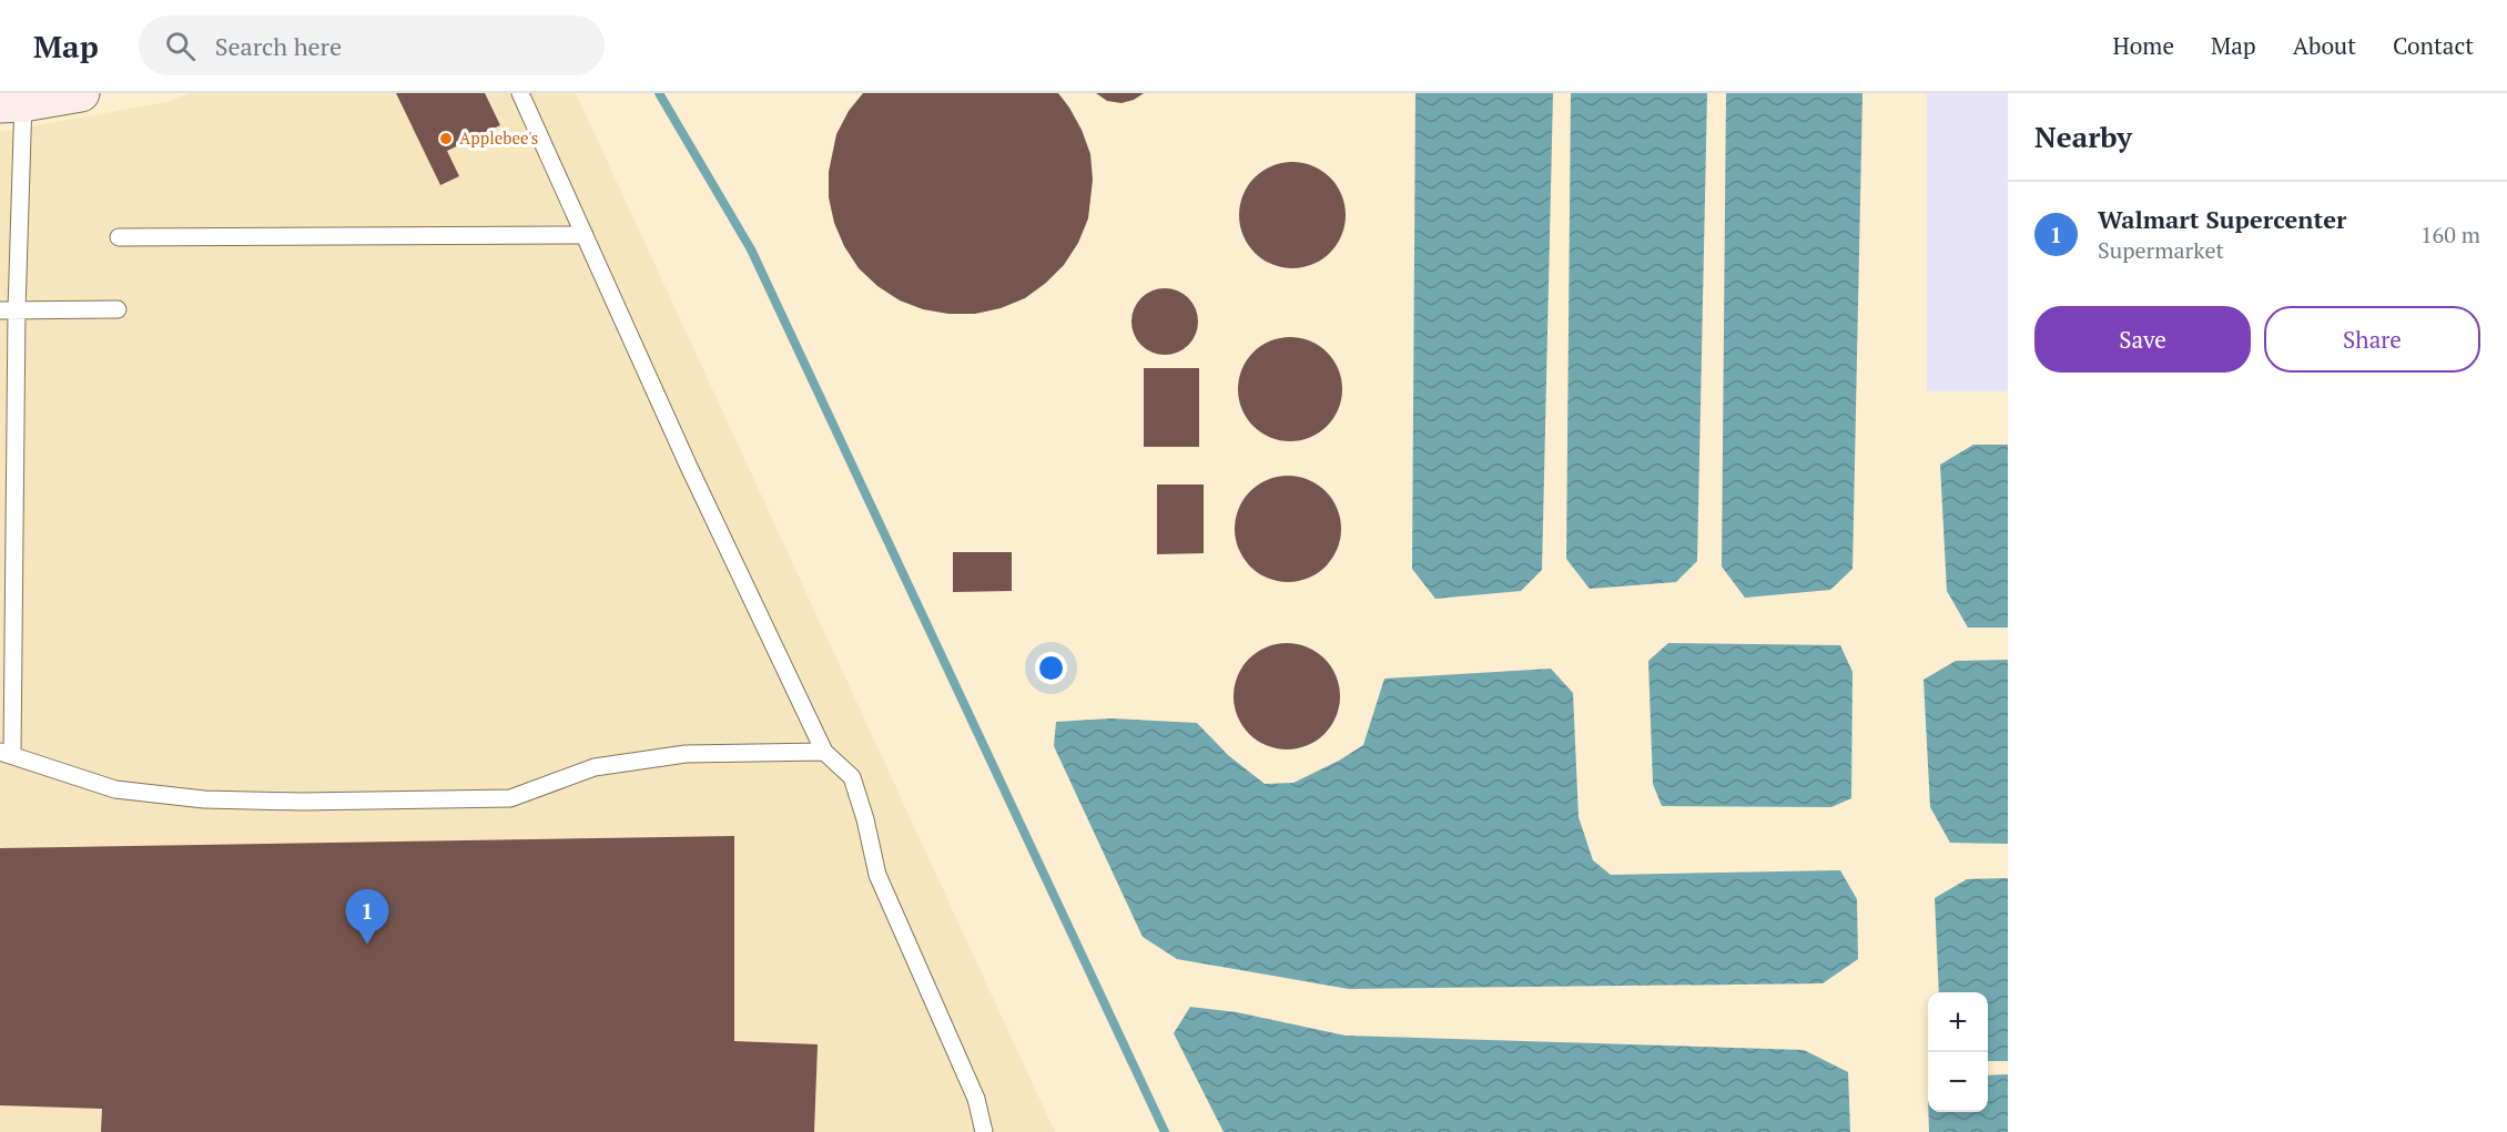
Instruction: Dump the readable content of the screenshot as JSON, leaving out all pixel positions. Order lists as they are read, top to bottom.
{
  "places": ["Applebee's"],
  "page": {
    "header": "Map",
    "search": "Search here",
    "nav": [
      "Home",
      "Map",
      "About",
      "Contact"
    ],
    "heading": "Nearby",
    "list": [
      {
        "mark": "1",
        "name": "Walmart Supercenter",
        "note": "Supermarket",
        "value": "160 m"
      }
    ],
    "buttons": ["Save", "Share"],
    "pins": "1",
    "map_buttons": ["+", "−"]
  }
}
